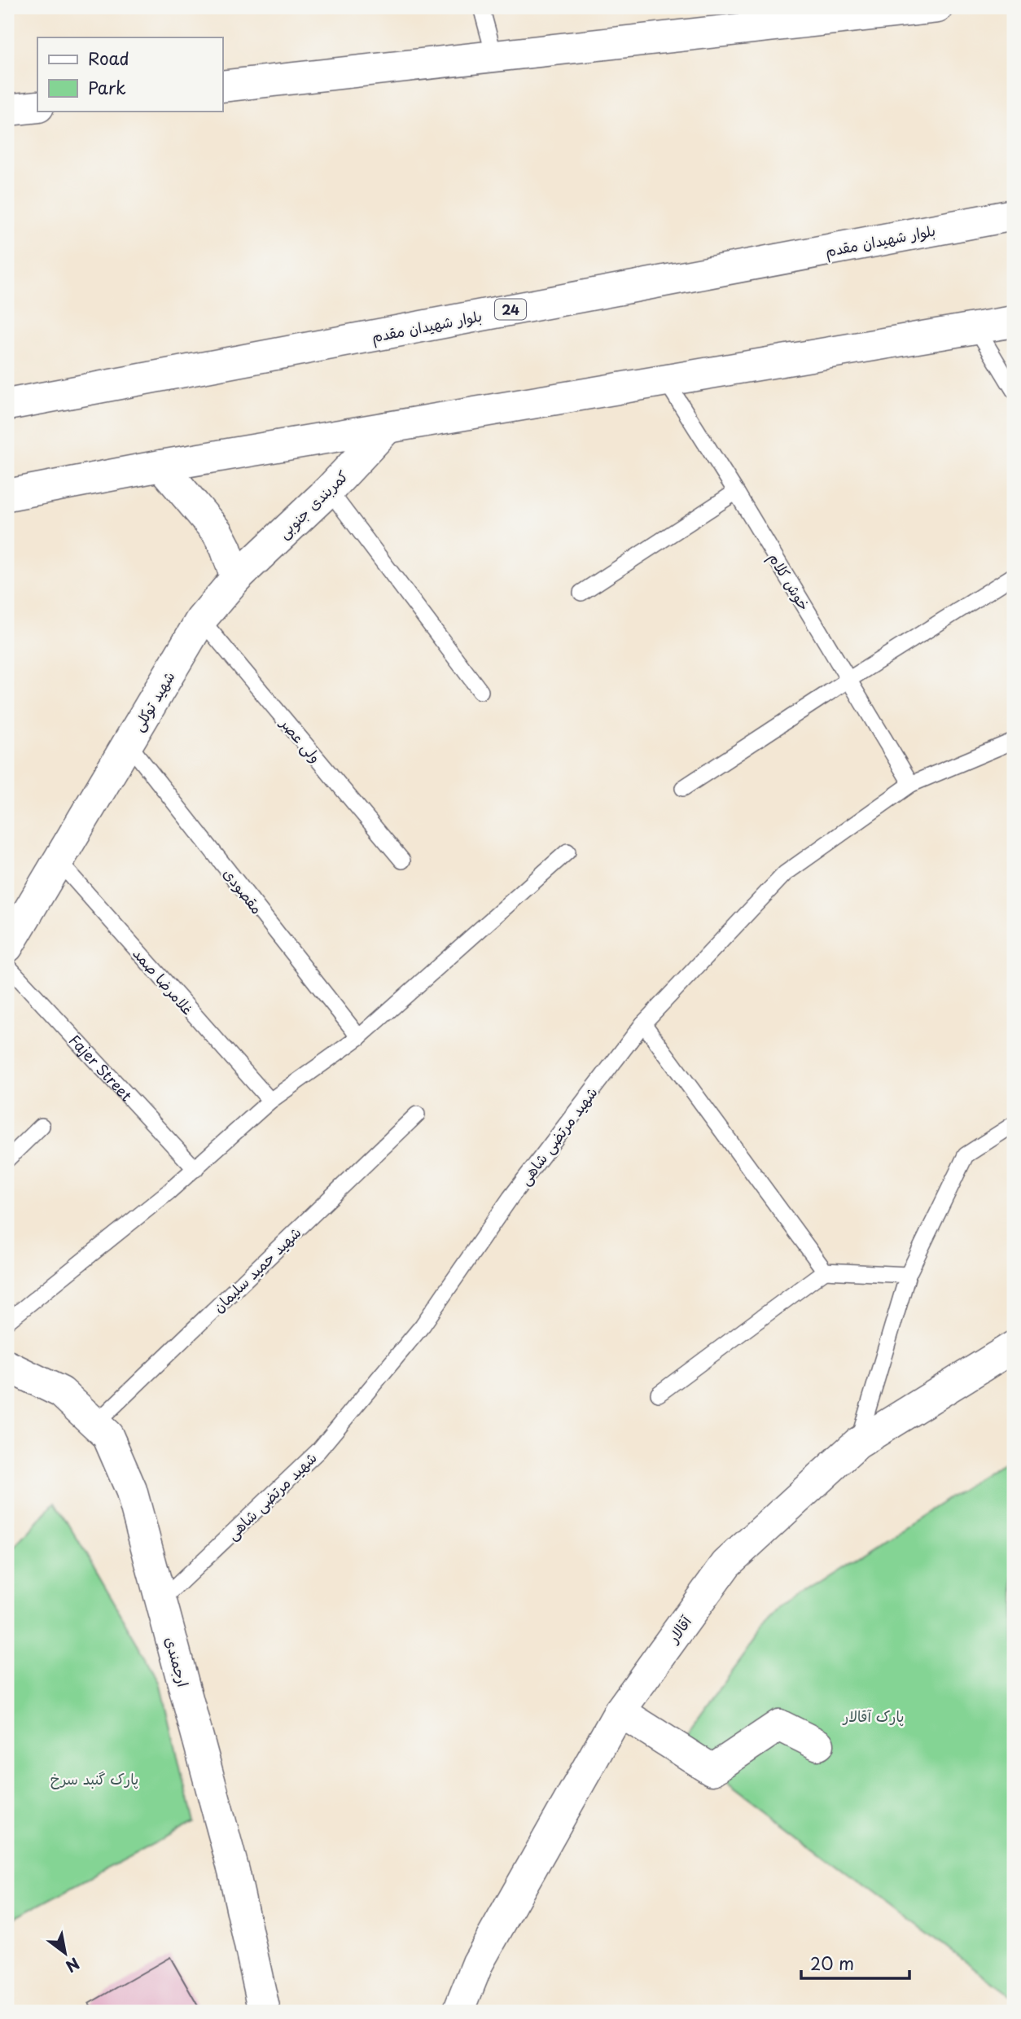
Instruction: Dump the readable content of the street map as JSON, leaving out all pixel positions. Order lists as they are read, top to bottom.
{
  "streets": {
    "street": [
      "بلوار شهیدان مقدم",
      "24",
      "کمربندی جنوبی",
      "شهید توکلی",
      "آقالار",
      "ارجمندی"
    ],
    "lane": [
      "خوش کلام",
      "ولی عصر",
      "مقصودی",
      "غلامرضا صمد",
      "Fajer Street",
      "شهید مرتضی شاهی",
      "شهید حمید سلیمان"
    ]
  },
  "crossings": [
    ["کمربندی جنوبی", "شهید توکلی"],
    ["خوش کلام", "شهید مرتضی شاهی"],
    ["شهید توکلی", "ولی عصر"],
    ["شهید توکلی", "مقصودی"],
    ["شهید توکلی", "غلامرضا صمد"],
    ["شهید مرتضی شاهی", "ارجمندی"],
    ["شهید حمید سلیمان", "ارجمندی"]
  ],
  "parks": ["پارک آقالار", "پارک گنبد سرخ"],
  "legend": ["Road", "Park"],
  "scale_bar": "20 m",
  "north": "bottom right"
}
